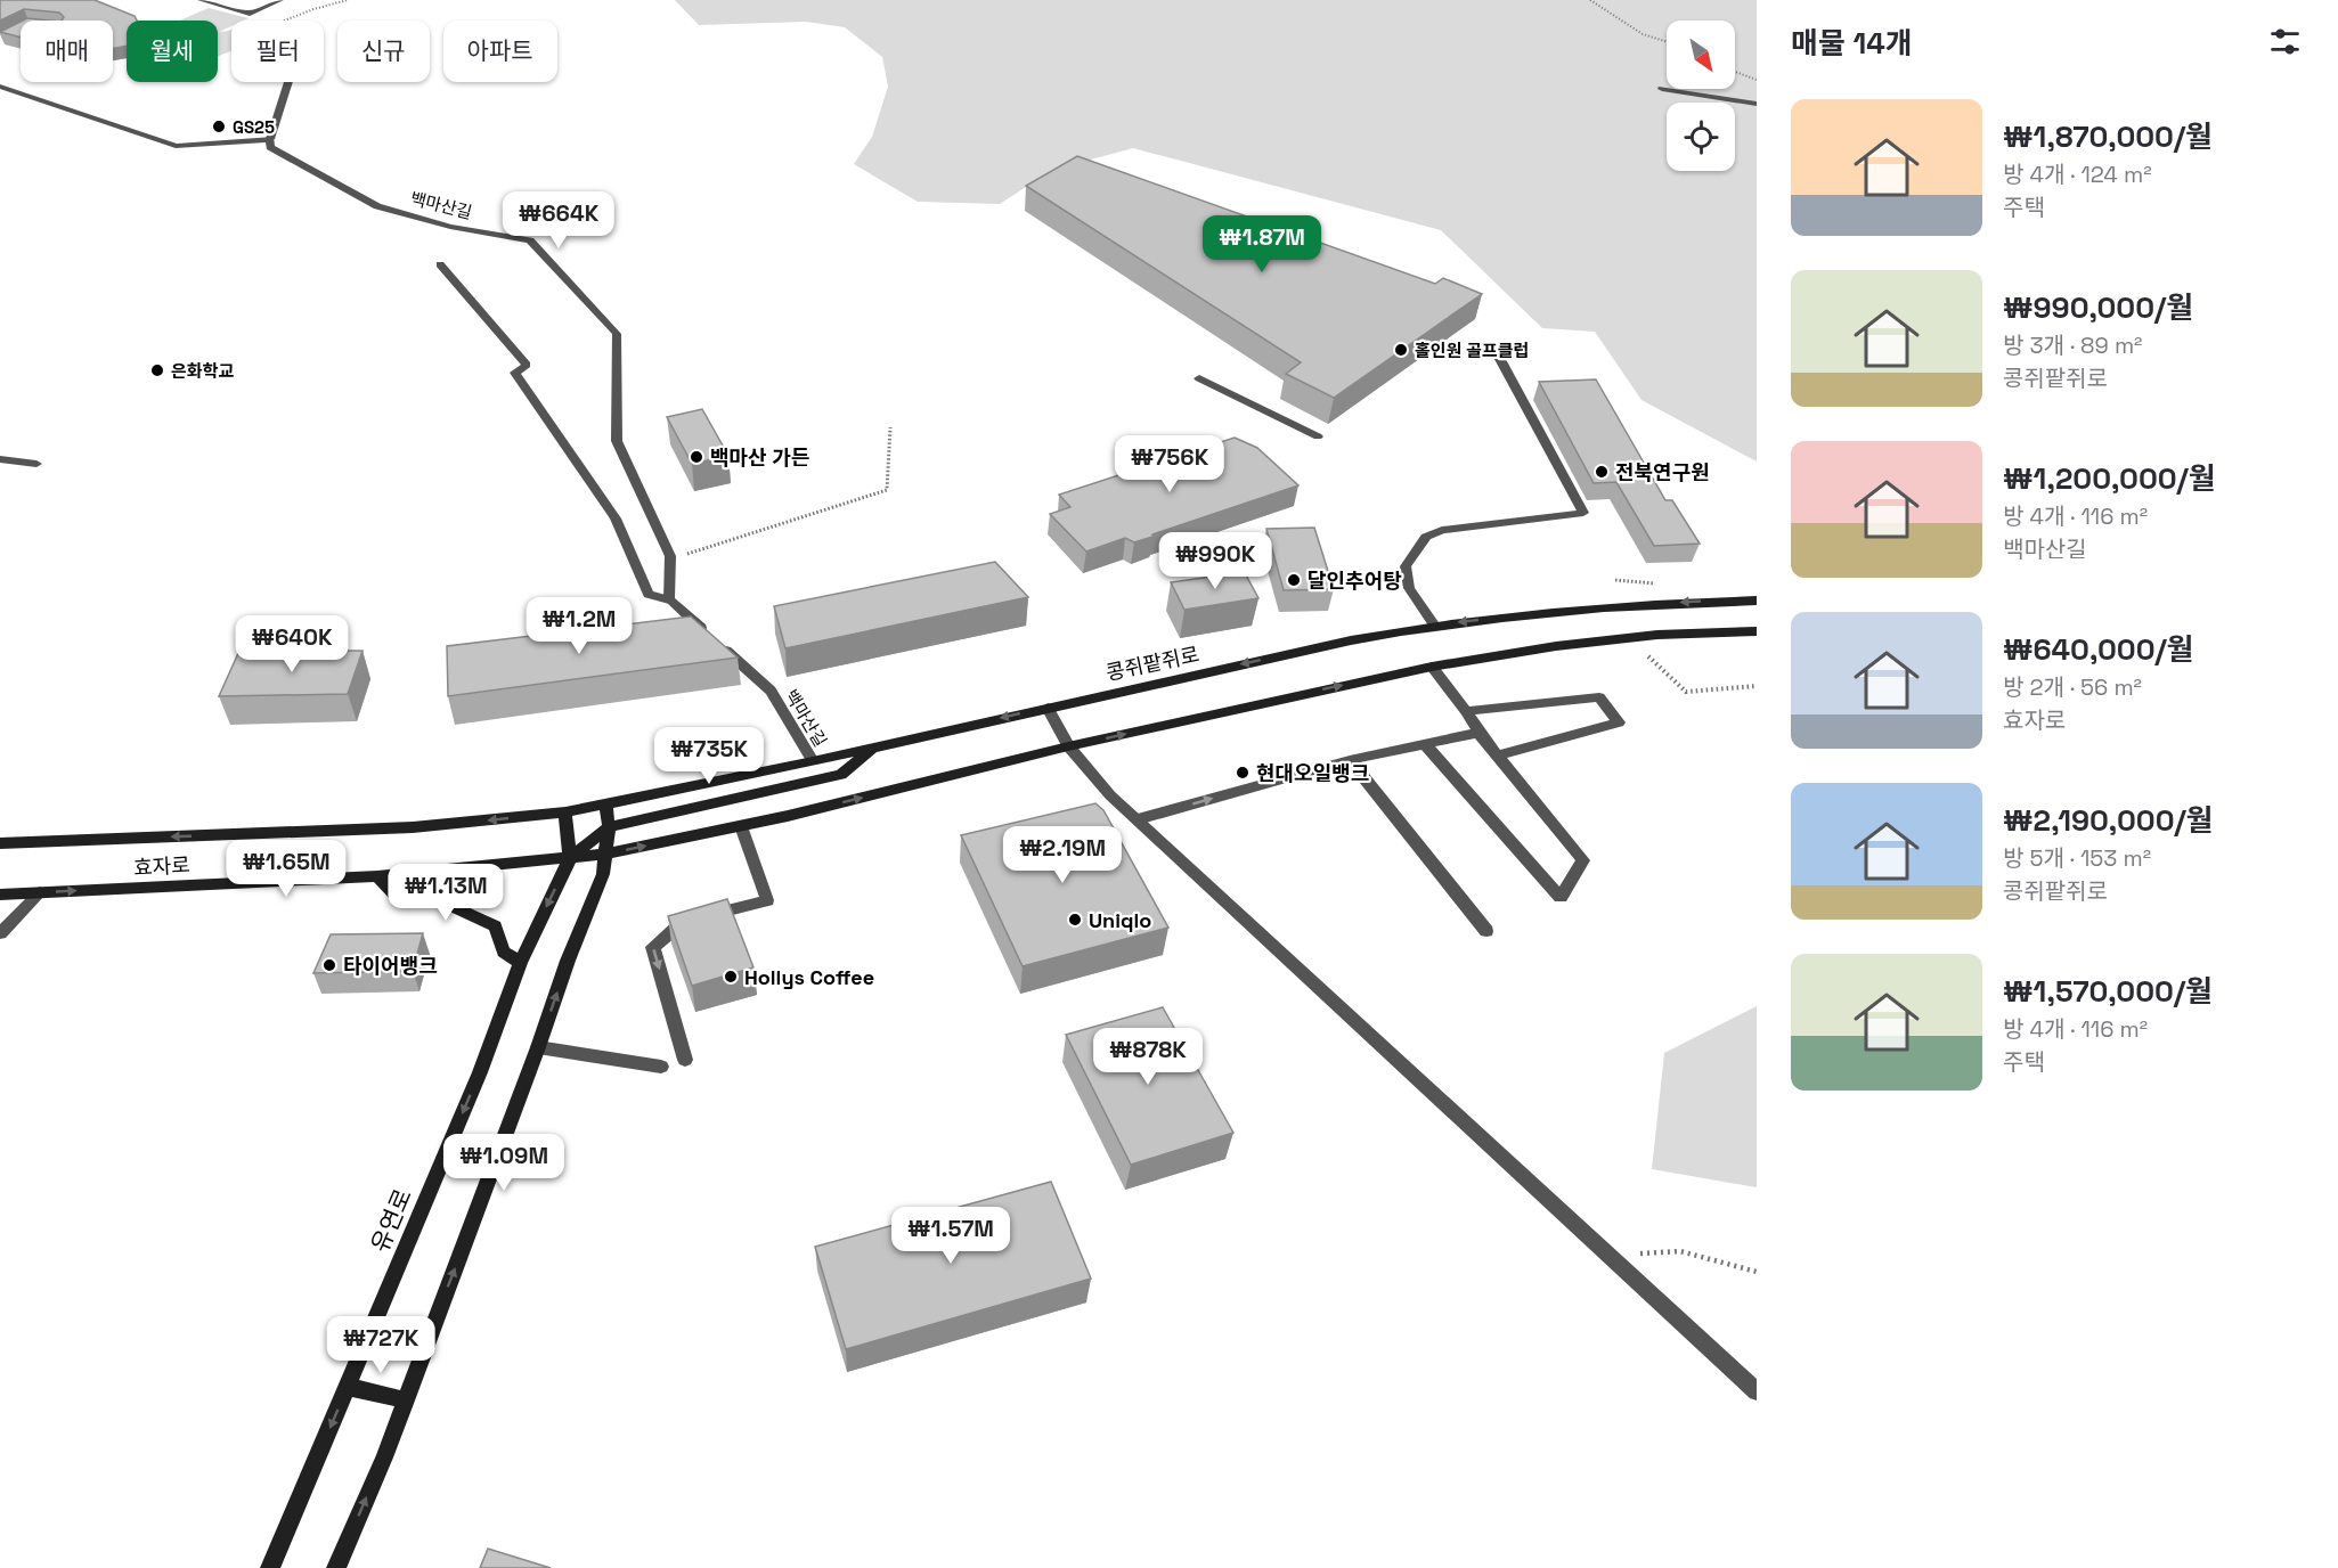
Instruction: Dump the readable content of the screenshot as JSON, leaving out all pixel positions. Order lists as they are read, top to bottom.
{
  "streets": {
    "main road": ["콩쥐팥쥐로", "효자로", "유연로"],
    "street": ["백마산길"]
  },
  "crossings": [
    ["백마산길", "콩쥐팥쥐로"],
    ["콩쥐팥쥐로", "효자로"],
    ["효자로", "유연로"]
  ],
  "places": [
    "GS25",
    "홀인원 골프클럽",
    "은화학교",
    "백마산 가든",
    "전북연구원",
    "달인추어탕",
    "현대오일뱅크",
    "Uniqlo",
    "타이어뱅크",
    "Hollys Coffee"
  ],
  "north": "bottom right",
  "page": {
    "heading": "매물 14개",
    "chip": [
      "매매",
      "월세",
      "필터",
      "신규",
      "아파트"
    ],
    "list": [
      {
        "name": "₩1,870,000/월",
        "note": "방 4개 · 124 m² · 주택"
      },
      {
        "name": "₩990,000/월",
        "note": "방 3개 · 89 m² · 콩쥐팥쥐로"
      },
      {
        "name": "₩1,200,000/월",
        "note": "방 4개 · 116 m² · 백마산길"
      },
      {
        "name": "₩640,000/월",
        "note": "방 2개 · 56 m² · 효자로"
      },
      {
        "name": "₩2,190,000/월",
        "note": "방 5개 · 153 m² · 콩쥐팥쥐로"
      },
      {
        "name": "₩1,570,000/월",
        "note": "방 4개 · 116 m² · 주택"
      }
    ],
    "price": [
      "₩664K",
      "₩1.87M",
      "₩756K",
      "₩990K",
      "₩1.2M",
      "₩640K",
      "₩735K",
      "₩2.19M",
      "₩1.65M",
      "₩1.13M",
      "₩878K",
      "₩1.09M",
      "₩1.57M",
      "₩727K"
    ]
  }
}
